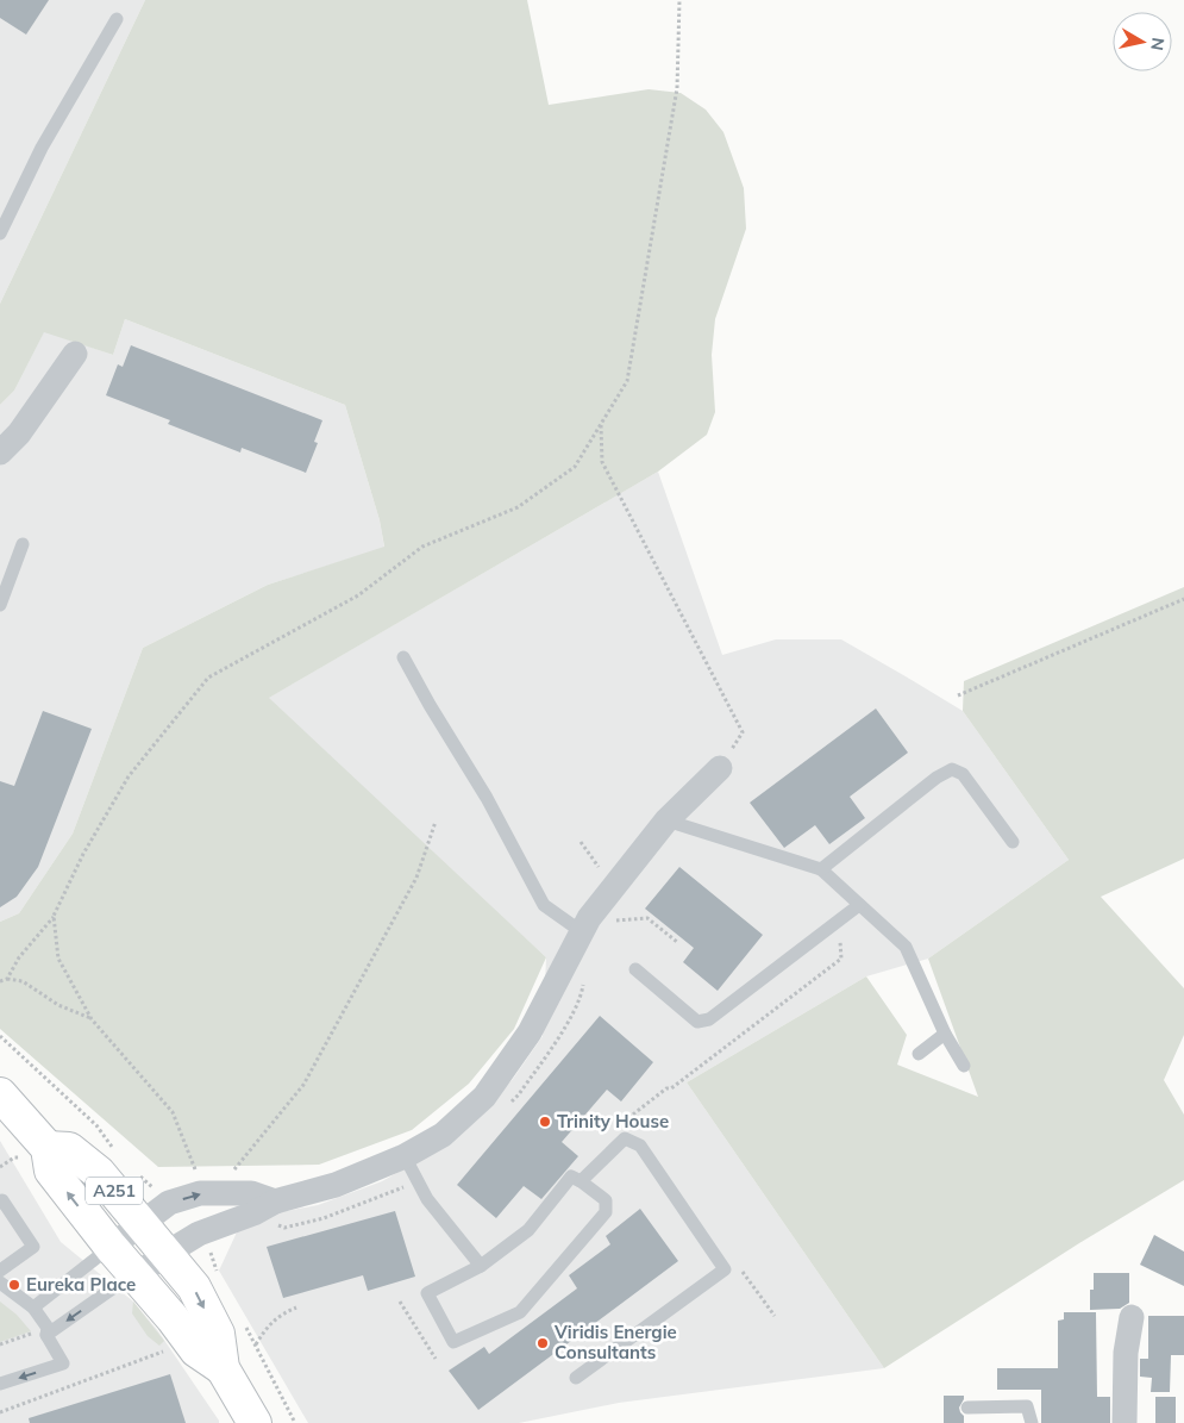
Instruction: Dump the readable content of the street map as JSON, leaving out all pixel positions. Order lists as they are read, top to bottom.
{
  "streets": {
    "main road": ["A251"]
  },
  "places": ["Trinity House", "Eureka Place", "Viridis Energie Consultants"],
  "north": "right"
}
